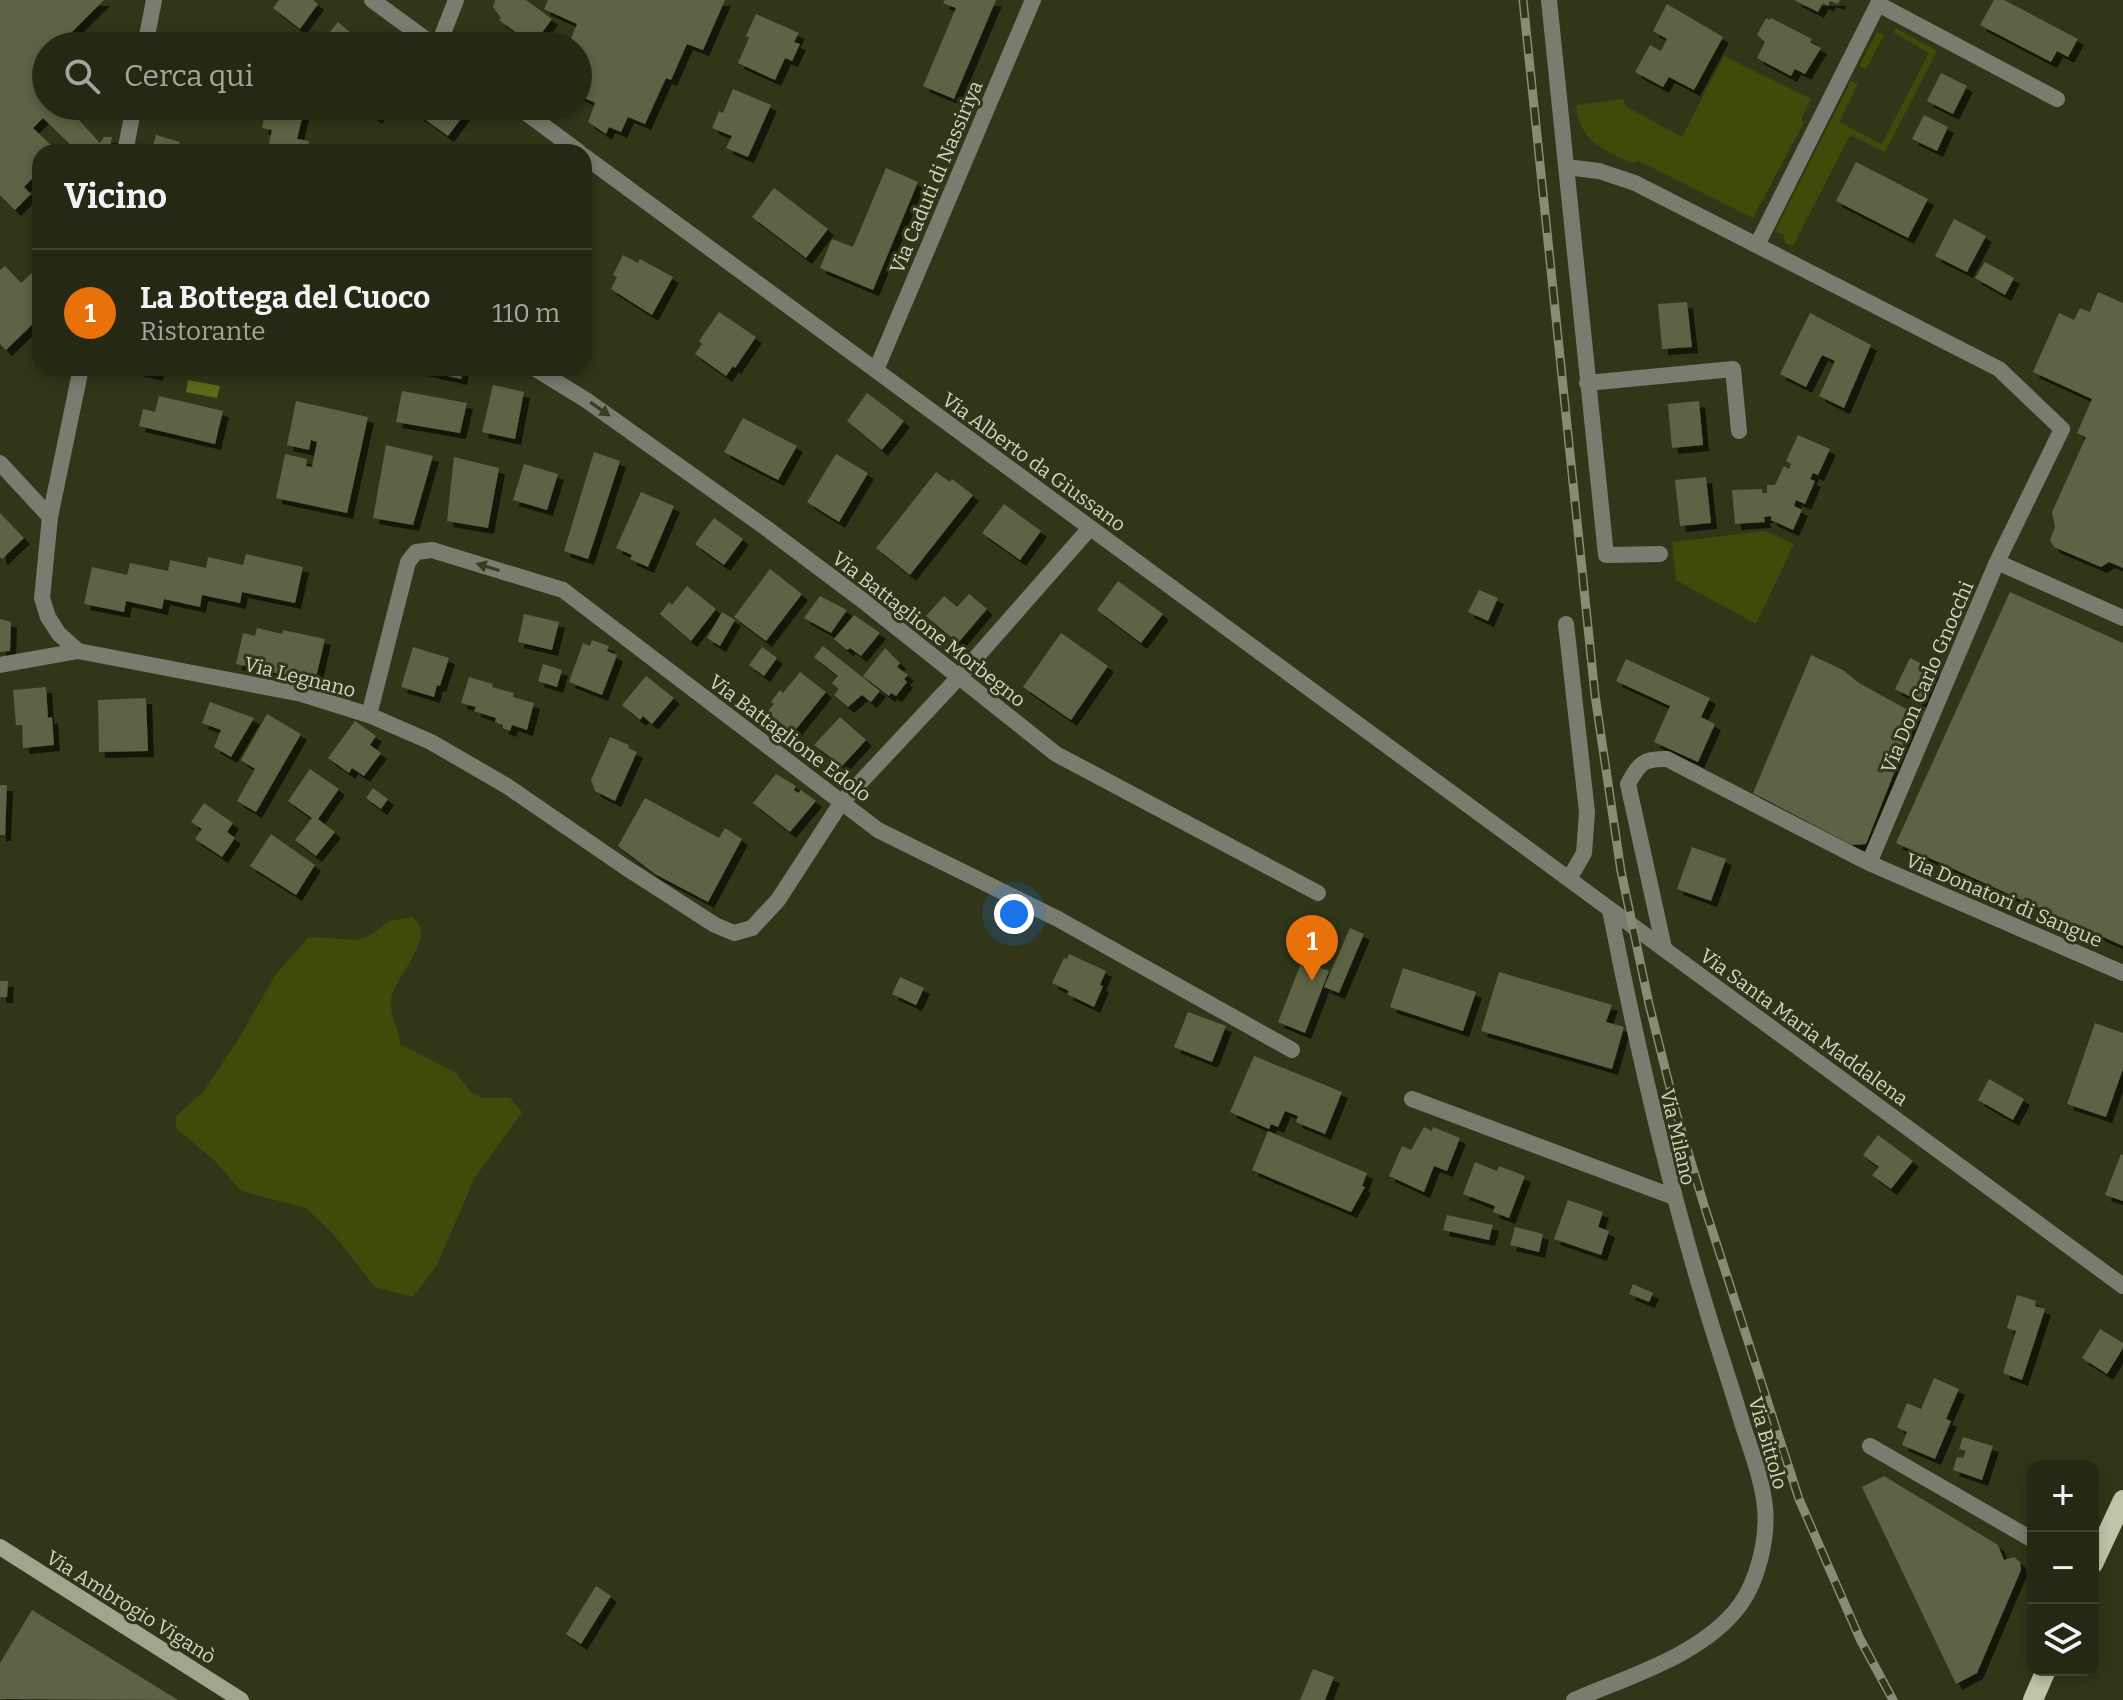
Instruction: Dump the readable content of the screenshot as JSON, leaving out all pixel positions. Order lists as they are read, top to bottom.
{
  "streets": {
    "main road": ["Via Ambrogio Viganò"],
    "street": [
      "Via Caduti di Nassiriya",
      "Via Alberto da Giussano",
      "Via Battaglione Morbegno",
      "Via Legnano",
      "Via Don Carlo Gnocchi",
      "Via Battaglione Edolo",
      "Via Donatori di Sangue",
      "Via Santa Maria Maddalena",
      "Via Milano",
      "Via Bittolo"
    ]
  },
  "crossings": [
    ["Via Caduti di Nassiriya", "Via Alberto da Giussano"],
    ["Via Alberto da Giussano", "Via Santa Maria Maddalena"],
    ["Via Legnano", "Via Battaglione Edolo"],
    ["Via Don Carlo Gnocchi", "Via Donatori di Sangue"],
    ["Via Santa Maria Maddalena", "Via Milano"],
    ["Via Milano", "Via Bittolo"]
  ],
  "one_way": ["Via Battaglione Morbegno"],
  "page": {
    "search": "Cerca qui",
    "heading": "Vicino",
    "list": [
      {
        "mark": "1",
        "name": "La Bottega del Cuoco",
        "note": "Ristorante",
        "value": "110 m"
      }
    ],
    "pins": "1",
    "map_buttons": ["+", "−"]
  }
}
